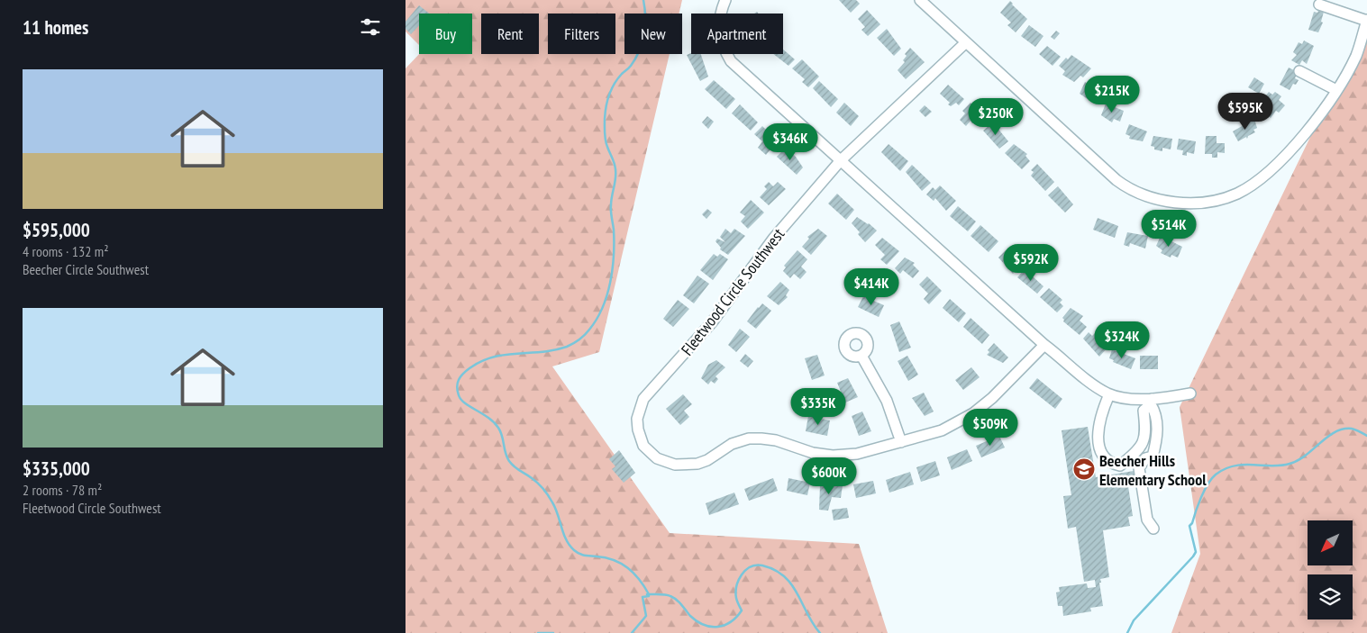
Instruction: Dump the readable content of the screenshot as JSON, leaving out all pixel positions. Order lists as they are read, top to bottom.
{
  "streets": {
    "street": ["Fleetwood Circle Southwest"]
  },
  "places": {
    "school or university": ["Beecher Hills Elementary School"]
  },
  "north": "bottom left",
  "page": {
    "heading": "11 homes",
    "chip": [
      "Buy",
      "Rent",
      "Filters",
      "New",
      "Apartment"
    ],
    "list": [
      {
        "name": "$595,000",
        "note": "4 rooms · 132 m² · Beecher Circle Southwest"
      },
      {
        "name": "$335,000",
        "note": "2 rooms · 78 m² · Fleetwood Circle Southwest"
      }
    ],
    "price": [
      "$215K",
      "$595K",
      "$250K",
      "$346K",
      "$514K",
      "$592K",
      "$414K",
      "$324K",
      "$335K",
      "$509K",
      "$600K"
    ]
  }
}
